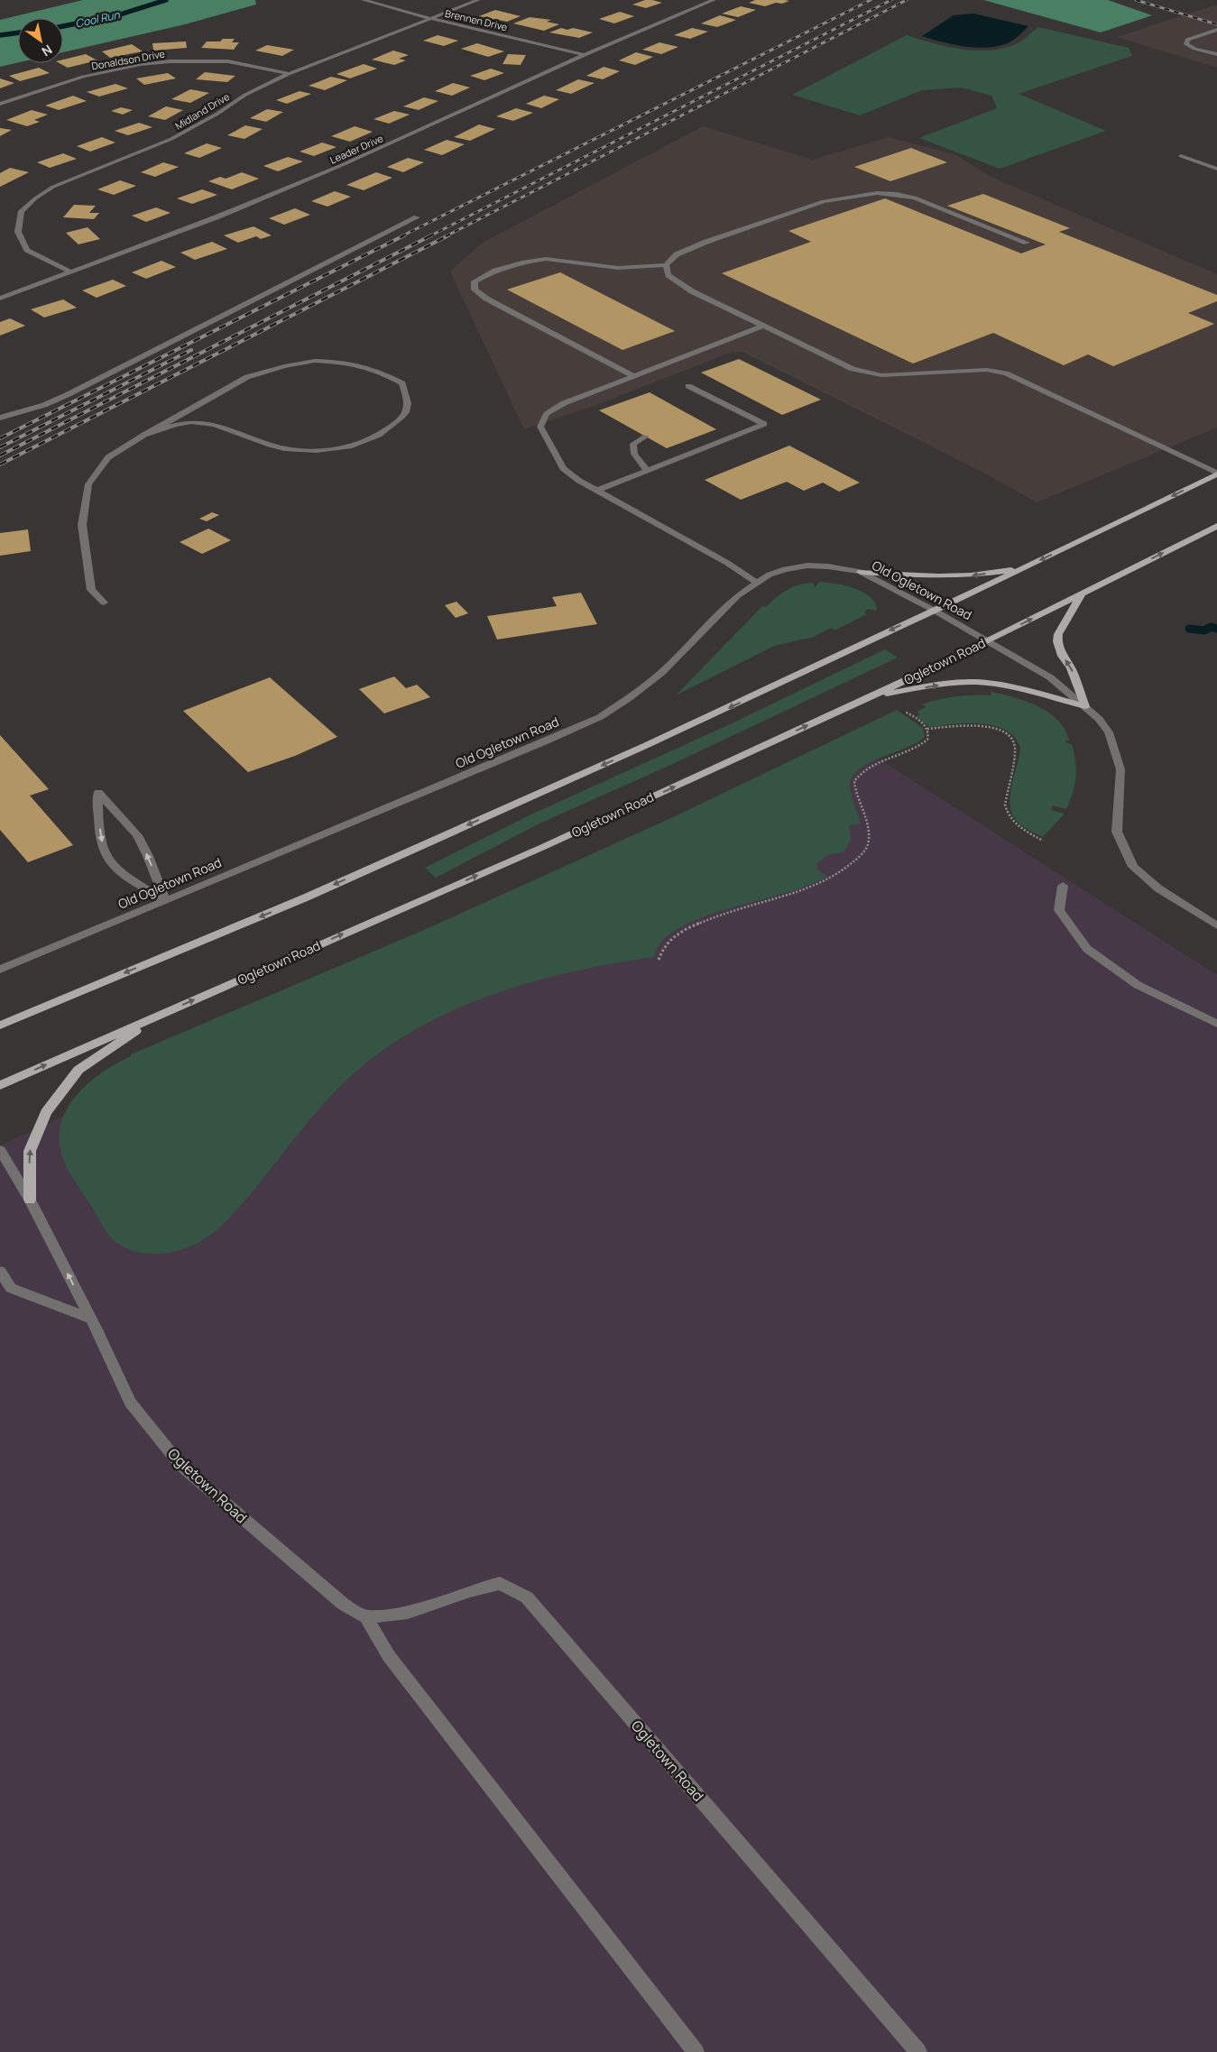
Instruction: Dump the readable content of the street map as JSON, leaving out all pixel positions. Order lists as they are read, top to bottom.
{
  "streets": {
    "main road": ["Ogletown Road"],
    "street": [
      "Brennen Drive",
      "Donaldson Drive",
      "Midland Drive",
      "Leader Drive",
      "Old Ogletown Road"
    ]
  },
  "crossings": [
    ["Brennen Drive", "Midland Drive"],
    ["Brennen Drive", "Leader Drive"],
    ["Donaldson Drive", "Midland Drive"],
    ["Midland Drive", "Leader Drive"],
    ["Old Ogletown Road", "Ogletown Road"]
  ],
  "water": ["Cool Run"],
  "north": "bottom right"
}
